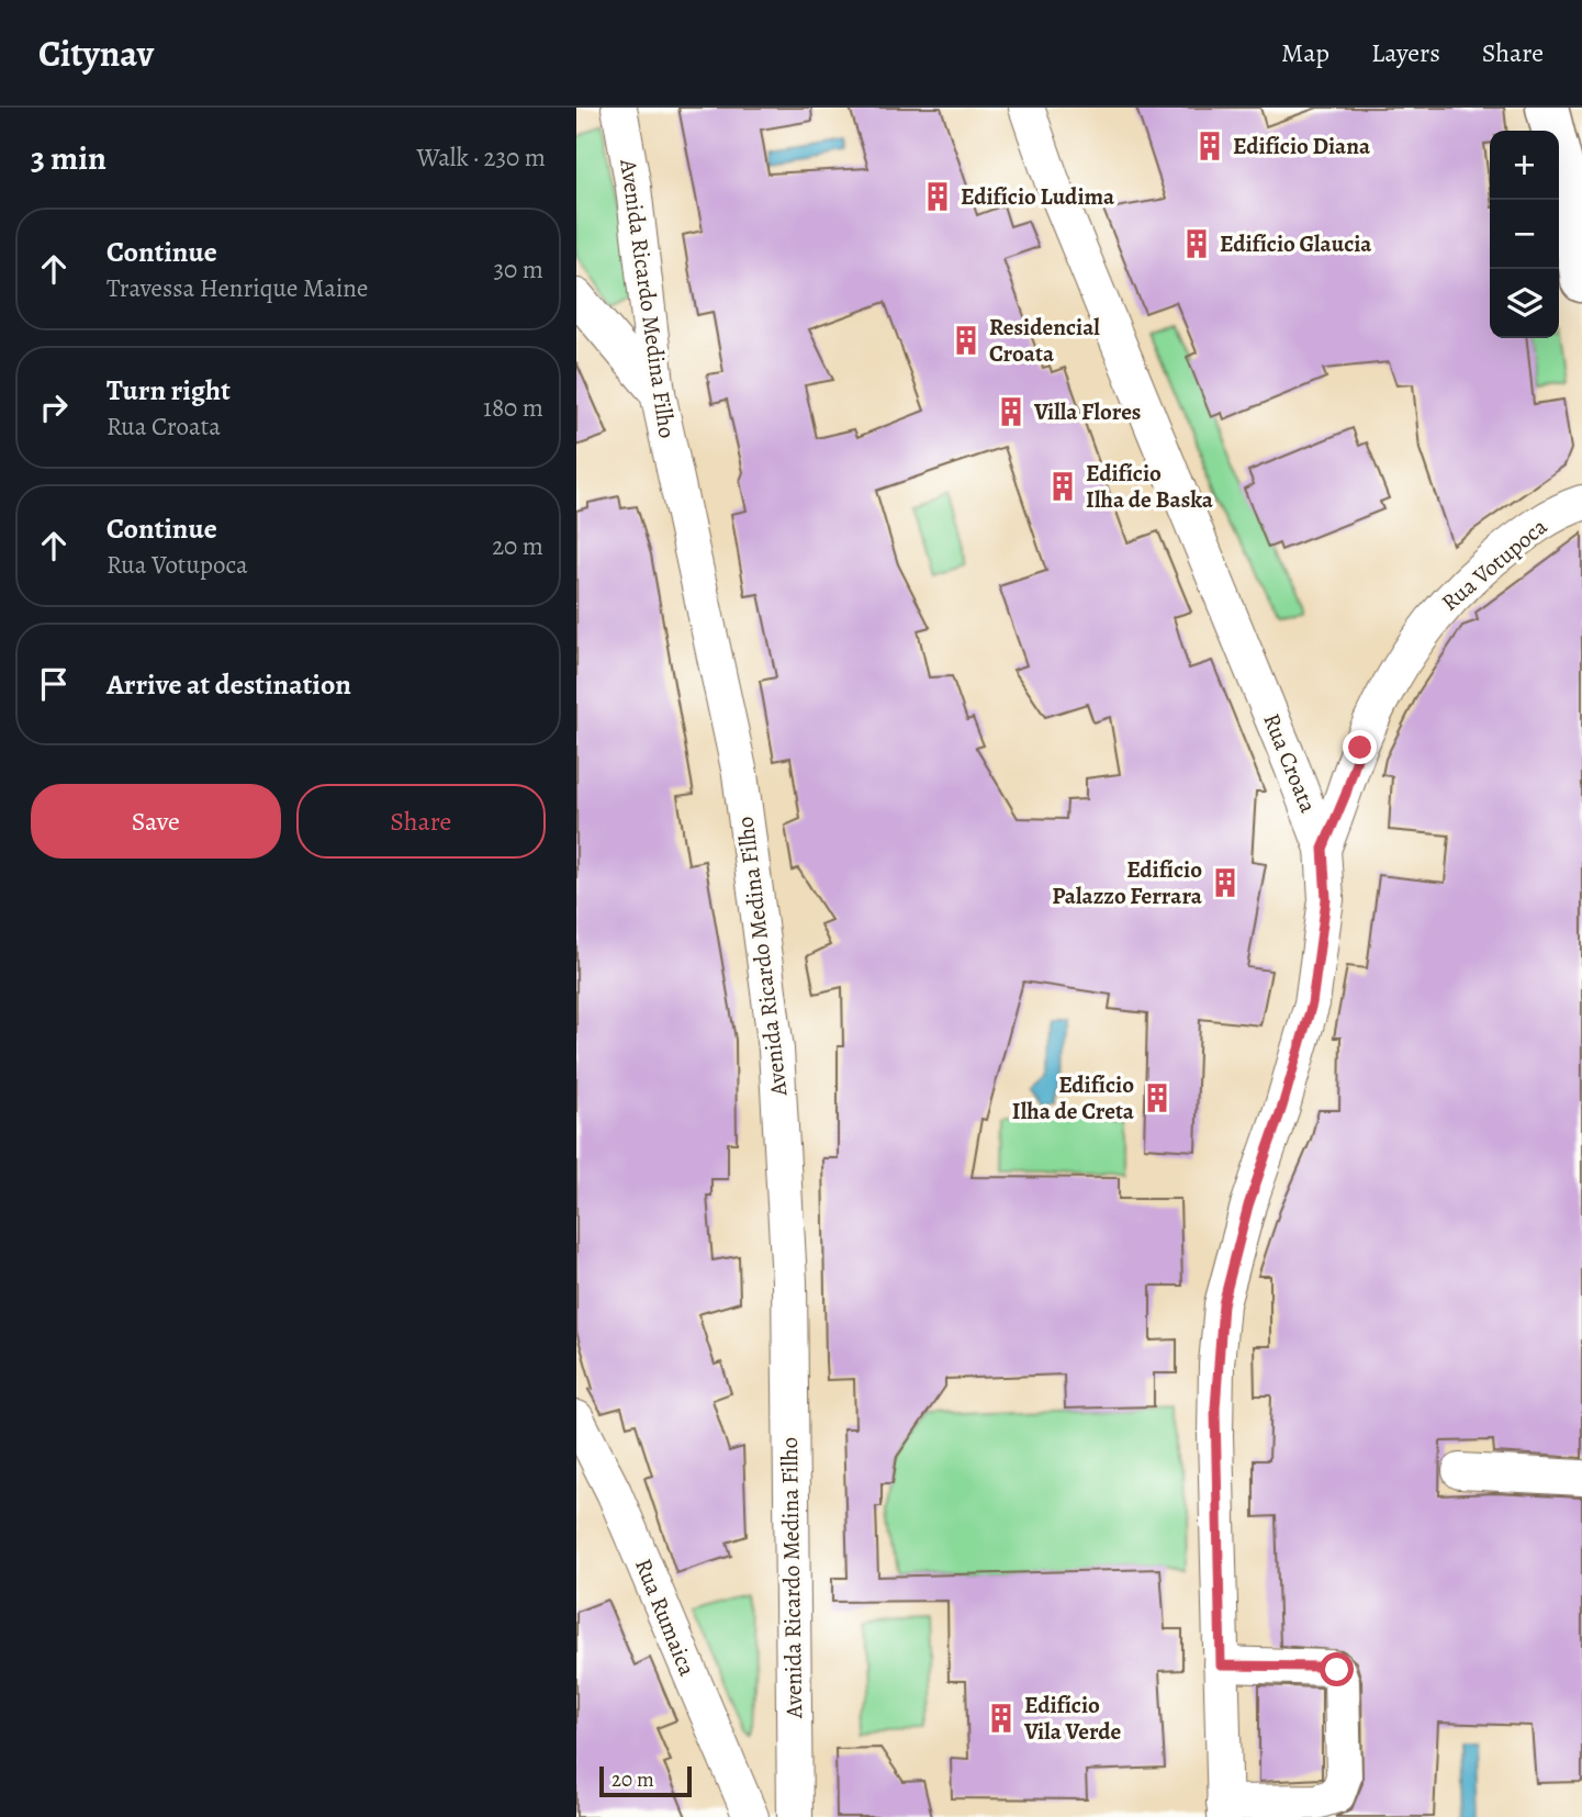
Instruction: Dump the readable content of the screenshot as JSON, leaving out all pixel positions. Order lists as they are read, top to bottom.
{
  "streets": {
    "street": [
      "Avenida Ricardo Medina Filho",
      "Rua Votupoca",
      "Rua Croata",
      "Rua Rumaica"
    ]
  },
  "crossings": [
    ["Rua Votupoca", "Rua Croata"]
  ],
  "places": {
    "building": [
      "Edifício Diana",
      "Edifício Ludima",
      "Edifício Glaucia",
      "Residencial Croata",
      "Villa Flores",
      "Edifício Ilha de Baska",
      "Edifício Palazzo Ferrara",
      "Edifício Ilha de Creta",
      "Edifício Vila Verde"
    ]
  },
  "scale_bar": "20 m",
  "page": {
    "header": "Citynav",
    "nav": ["Map", "Layers", "Share"],
    "heading": ["3 min", "Walk · 230 m"],
    "map_buttons": ["+", "−"],
    "list": [
      ["Continue", "Travessa Henrique Maine", "30 m"],
      ["Turn right", "Rua Croata", "180 m"],
      ["Continue", "Rua Votupoca", "20 m"],
      "Arrive at destination"
    ],
    "buttons": ["Save", "Share"],
    "scale": "20 m"
  }
}
